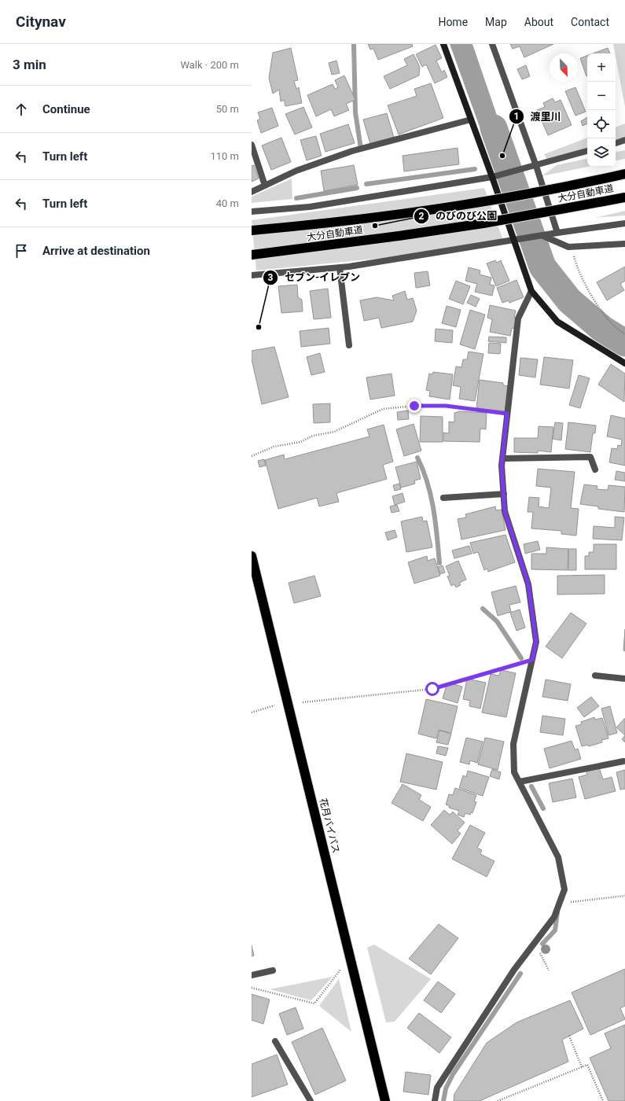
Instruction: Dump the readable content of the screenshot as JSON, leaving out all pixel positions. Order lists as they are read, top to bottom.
{
  "streets": {
    "highway": ["大分自動車道", "花月バイパス"]
  },
  "places": ["渡里川", "のびのび公園", "セブン-イレブン"],
  "north": "bottom right",
  "page": {
    "header": "Citynav",
    "nav": [
      "Home",
      "Map",
      "About",
      "Contact"
    ],
    "heading": ["3 min", "Walk · 200 m"],
    "map_buttons": ["+", "−"],
    "list": [
      ["Continue", "50 m"],
      ["Turn left", "110 m"],
      ["Turn left", "40 m"],
      "Arrive at destination"
    ]
  }
}
